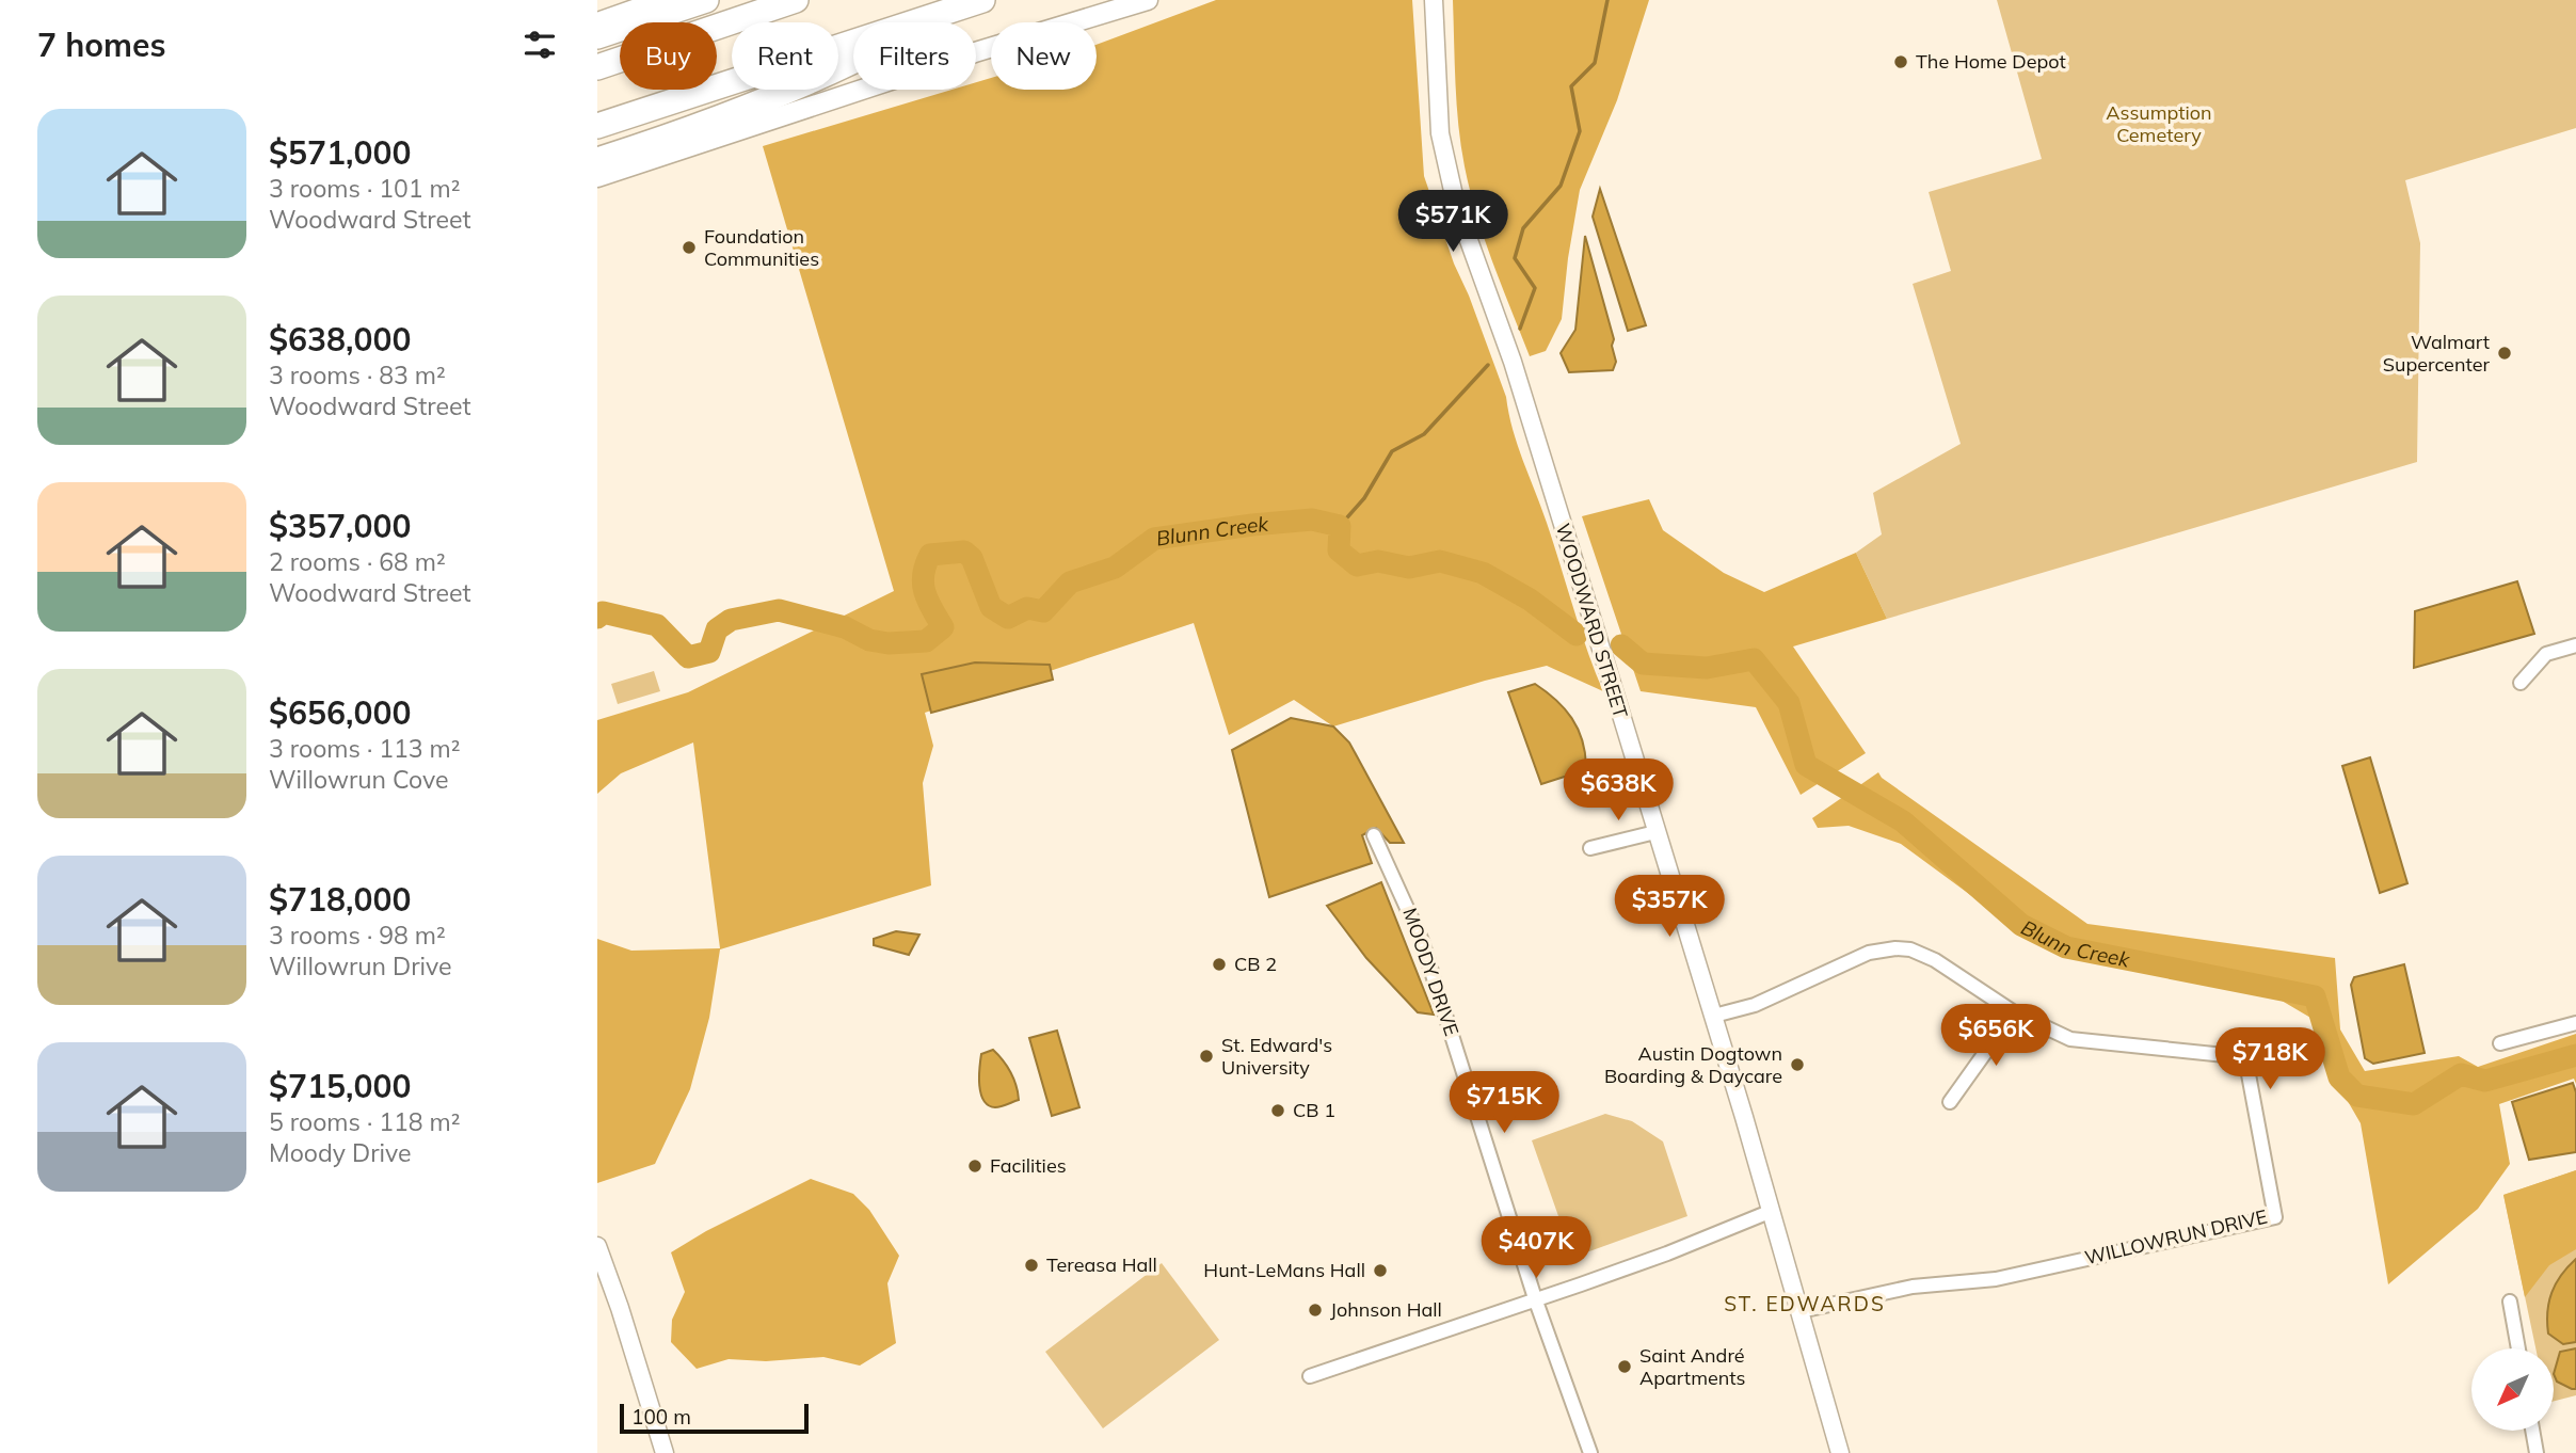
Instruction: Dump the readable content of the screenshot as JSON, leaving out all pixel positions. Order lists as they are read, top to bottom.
{
  "streets": {
    "street": ["WOODWARD STREET", "MOODY DRIVE", "WILLOWRUN DRIVE"]
  },
  "crossings": [
    ["WOODWARD STREET", "WILLOWRUN DRIVE"]
  ],
  "districts": ["ST. EDWARDS"],
  "water": ["Blunn Creek"],
  "parks": ["Assumption Cemetery"],
  "places": [
    "The Home Depot",
    "Foundation Communities",
    "Walmart Supercenter",
    "CB 2",
    "St. Edward's University",
    "Austin Dogtown Boarding & Daycare",
    "CB 1",
    "Facilities",
    "Tereasa Hall",
    "Hunt-LeMans Hall",
    "Johnson Hall",
    "Saint André Apartments"
  ],
  "scale_bar": "100 m",
  "north": "bottom left",
  "page": {
    "heading": "7 homes",
    "chip": [
      "Buy",
      "Rent",
      "Filters",
      "New"
    ],
    "list": [
      {
        "name": "$571,000",
        "note": "3 rooms · 101 m² · Woodward Street"
      },
      {
        "name": "$638,000",
        "note": "3 rooms · 83 m² · Woodward Street"
      },
      {
        "name": "$357,000",
        "note": "2 rooms · 68 m² · Woodward Street"
      },
      {
        "name": "$656,000",
        "note": "3 rooms · 113 m² · Willowrun Cove"
      },
      {
        "name": "$718,000",
        "note": "3 rooms · 98 m² · Willowrun Drive"
      },
      {
        "name": "$715,000",
        "note": "5 rooms · 118 m² · Moody Drive"
      }
    ],
    "price": [
      "$571K",
      "$638K",
      "$357K",
      "$656K",
      "$718K",
      "$715K",
      "$407K"
    ],
    "scale": "100 m"
  }
}
